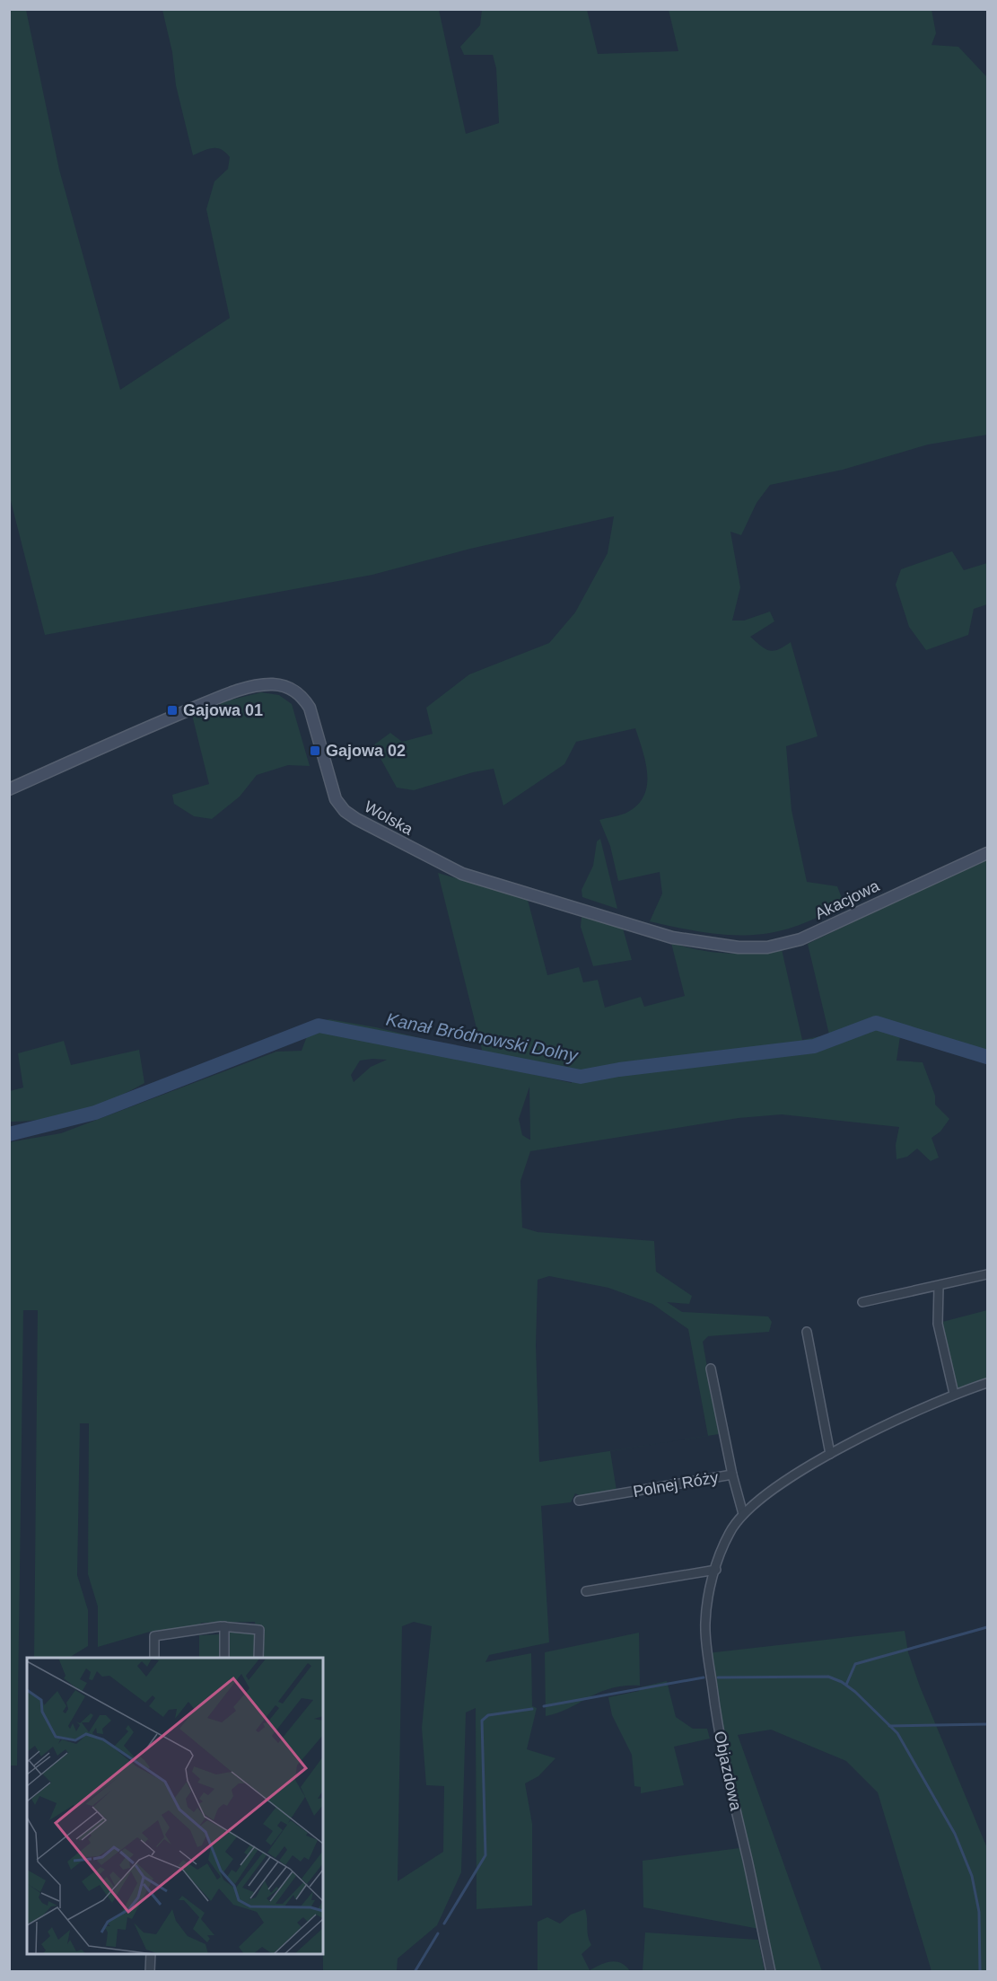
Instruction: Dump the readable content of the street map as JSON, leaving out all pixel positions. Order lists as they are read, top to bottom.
{
  "streets": {
    "street": [
      "Wolska",
      "Akacjowa",
      "Polnej Róży",
      "Objazdowa"
    ]
  },
  "crossings": [
    ["Wolska", "Akacjowa"],
    ["Polnej Róży", "Objazdowa"]
  ],
  "water": ["Kanał Bródnowski Dolny"],
  "places": {
    "transit": ["Gajowa 01", "Gajowa 02"]
  }
}
